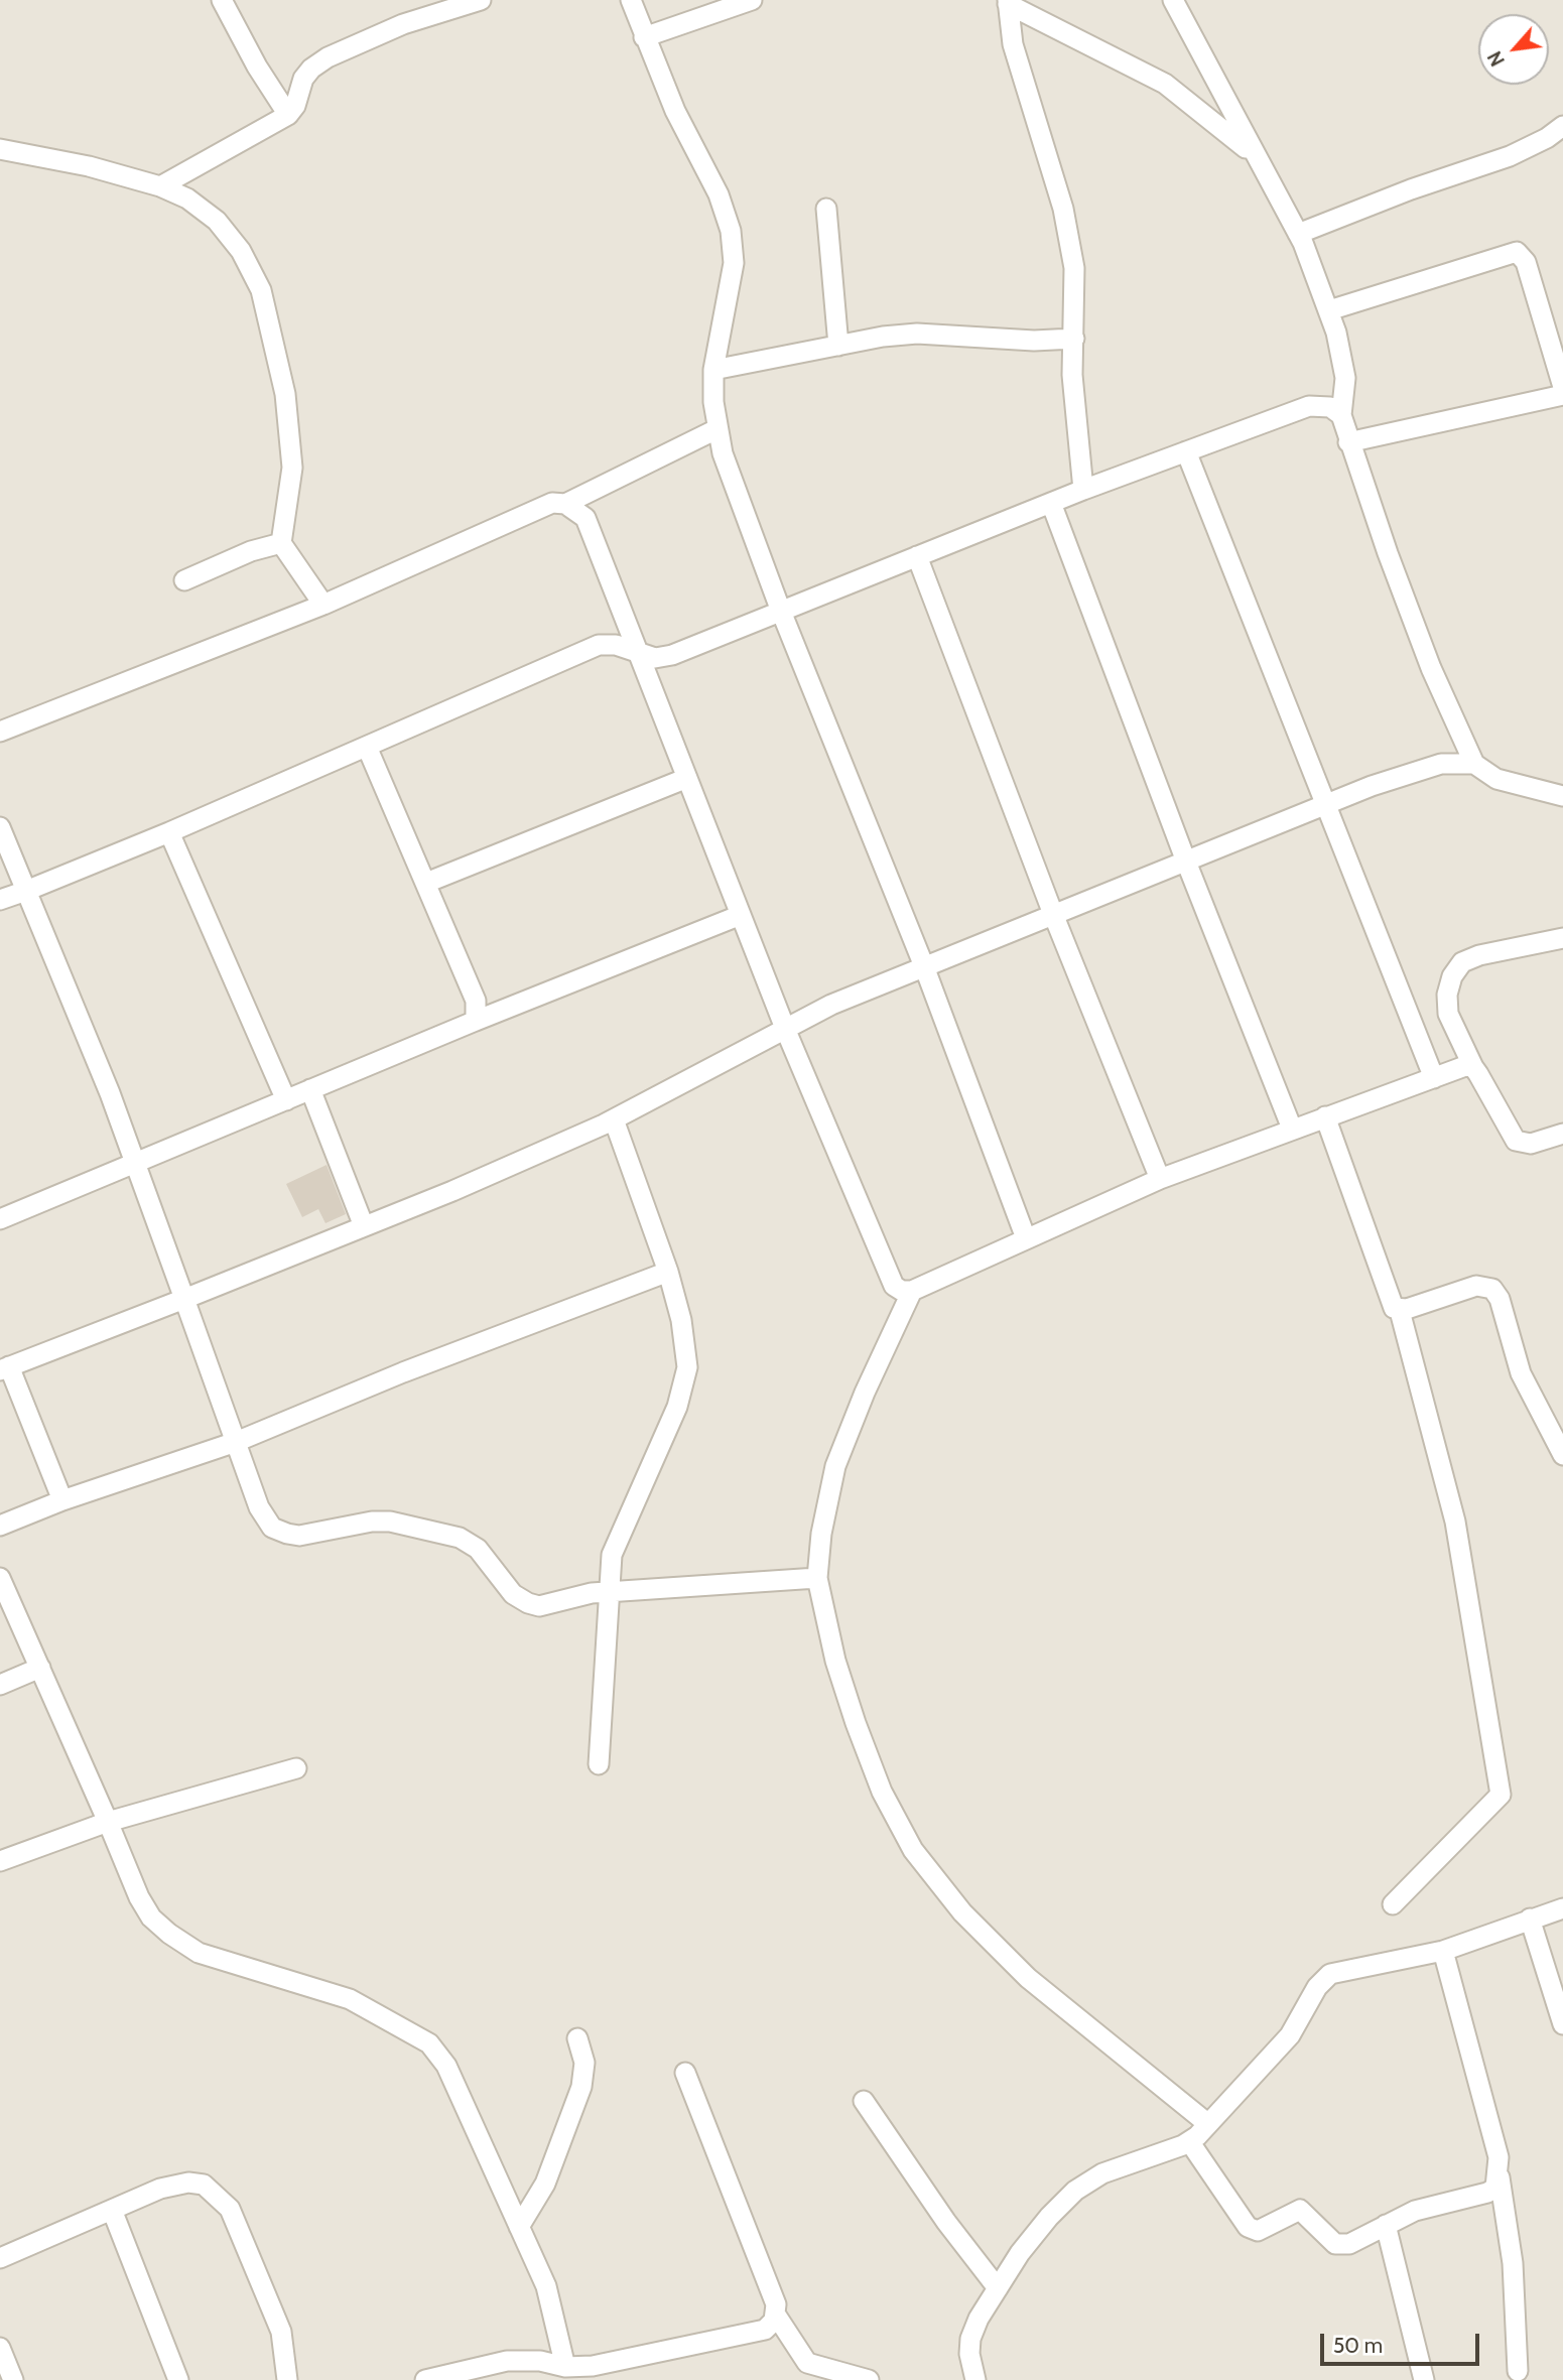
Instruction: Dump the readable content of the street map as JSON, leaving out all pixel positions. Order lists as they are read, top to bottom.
{
  "scale_bar": "50 m",
  "north": "bottom left"
}
